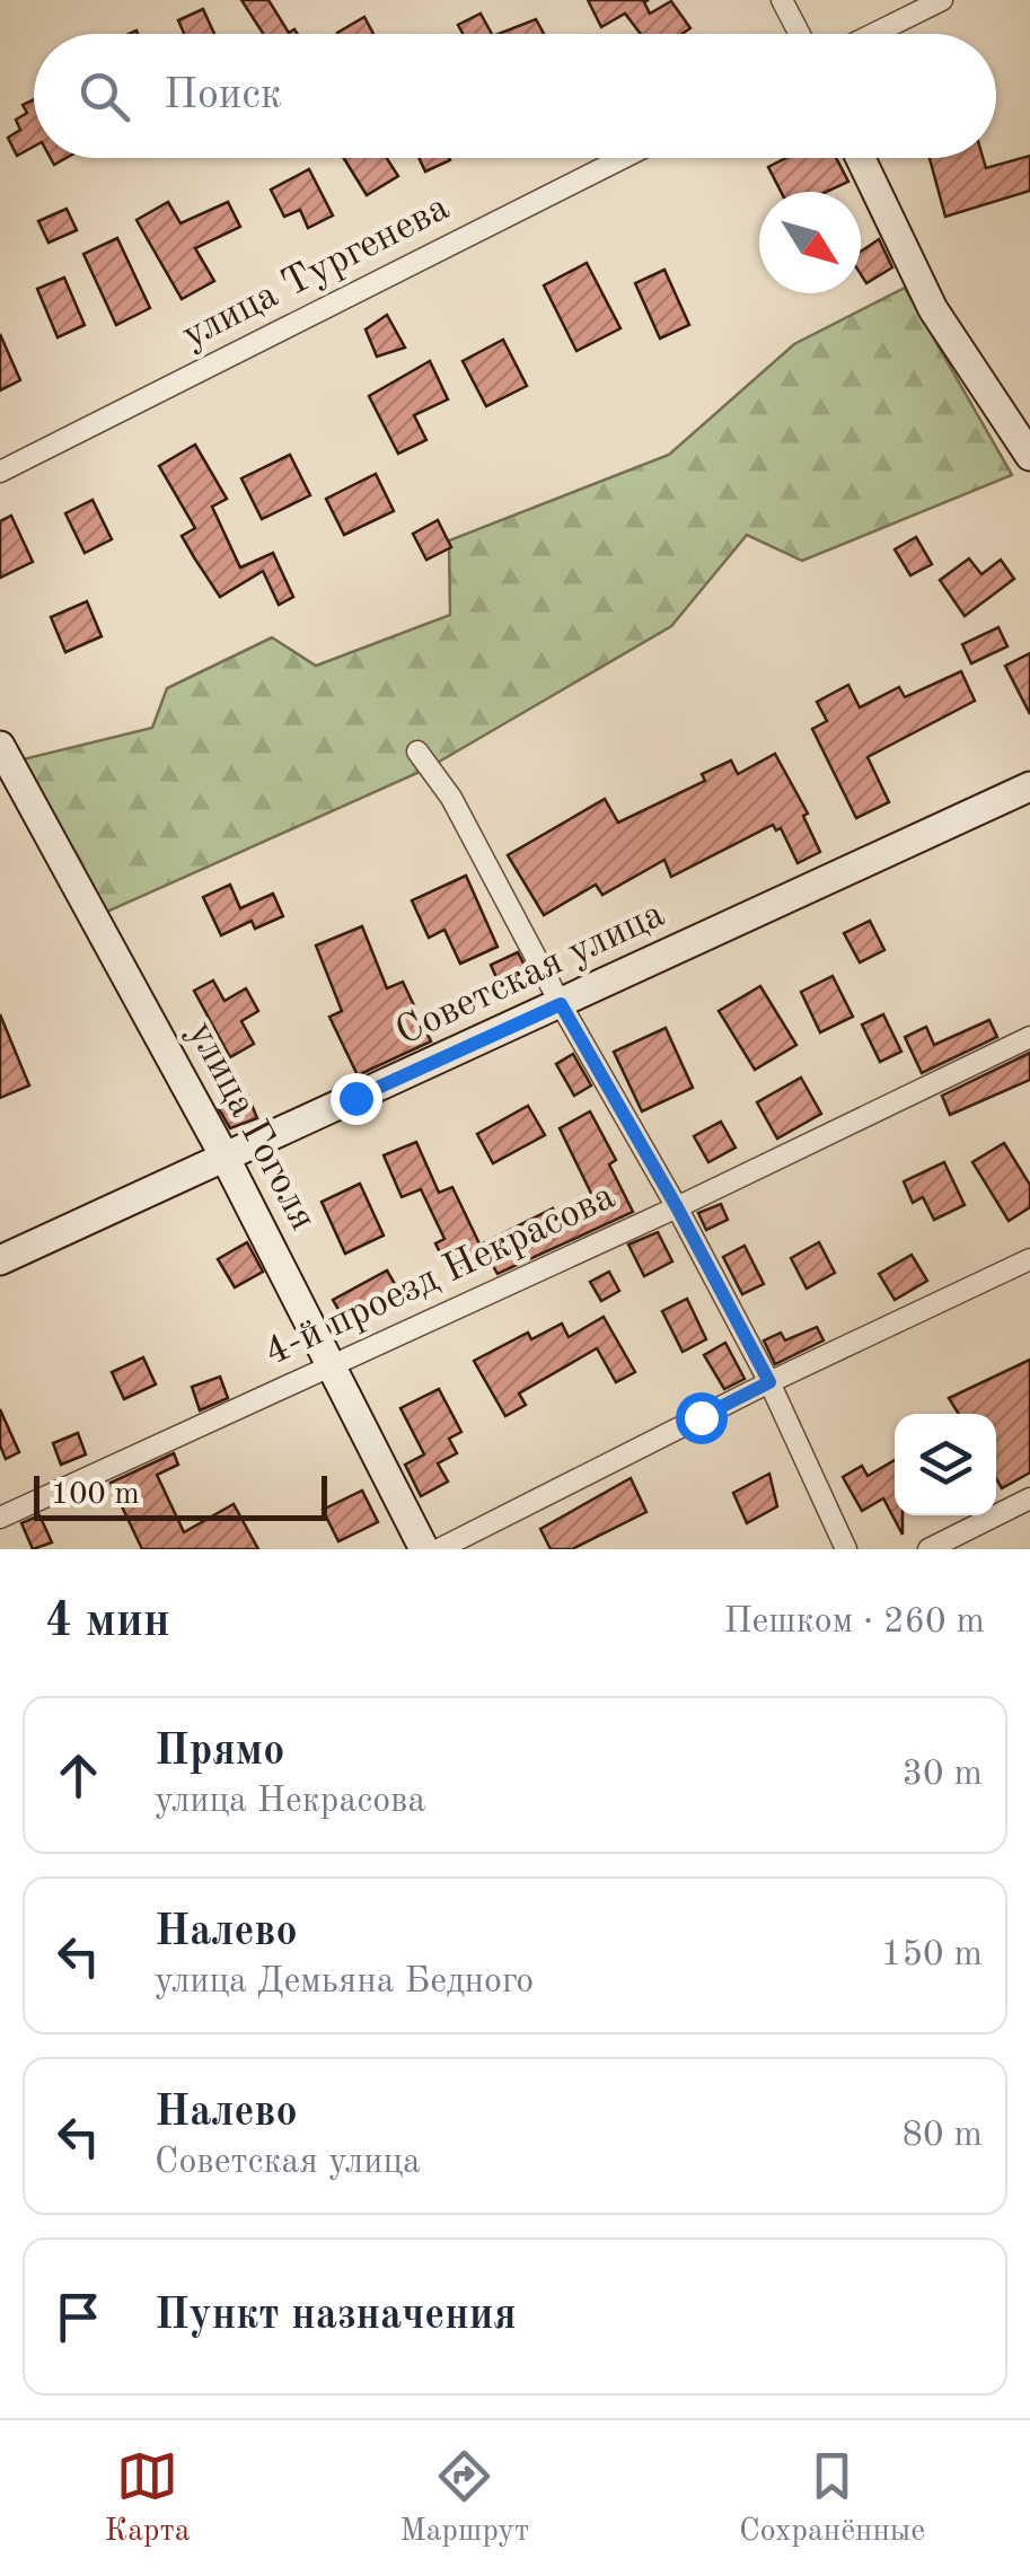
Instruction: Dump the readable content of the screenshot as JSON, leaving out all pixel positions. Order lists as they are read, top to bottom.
{
  "streets": {
    "street": [
      "улица Тургенева",
      "Советская улица",
      "улица Гоголя",
      "4-й проезд Некрасова"
    ]
  },
  "crossings": [
    ["Советская улица", "улица Гоголя"],
    ["улица Гоголя", "4-й проезд Некрасова"]
  ],
  "scale_bar": "100 m",
  "north": "bottom right",
  "page": {
    "search": "Поиск",
    "scale": "100 m",
    "heading": ["4 мин", "Пешком · 260 m"],
    "list": [
      ["Прямо", "улица Некрасова", "30 m"],
      ["Налево", "улица Демьяна Бедного", "150 m"],
      ["Налево", "Советская улица", "80 m"],
      "Пункт назначения"
    ],
    "nav": ["Карта", "Маршрут", "Сохранённые"]
  }
}
